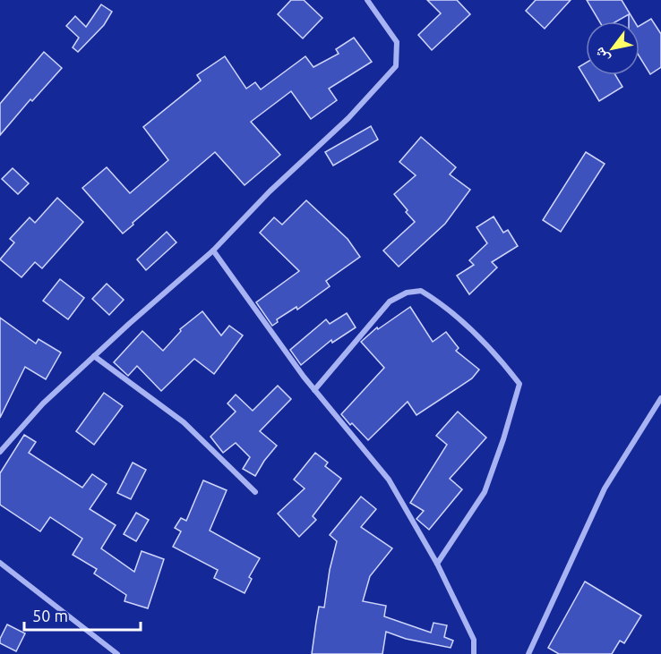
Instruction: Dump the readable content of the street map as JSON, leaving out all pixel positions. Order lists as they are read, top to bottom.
{
  "scale_bar": "50 m",
  "north": "bottom left"
}
